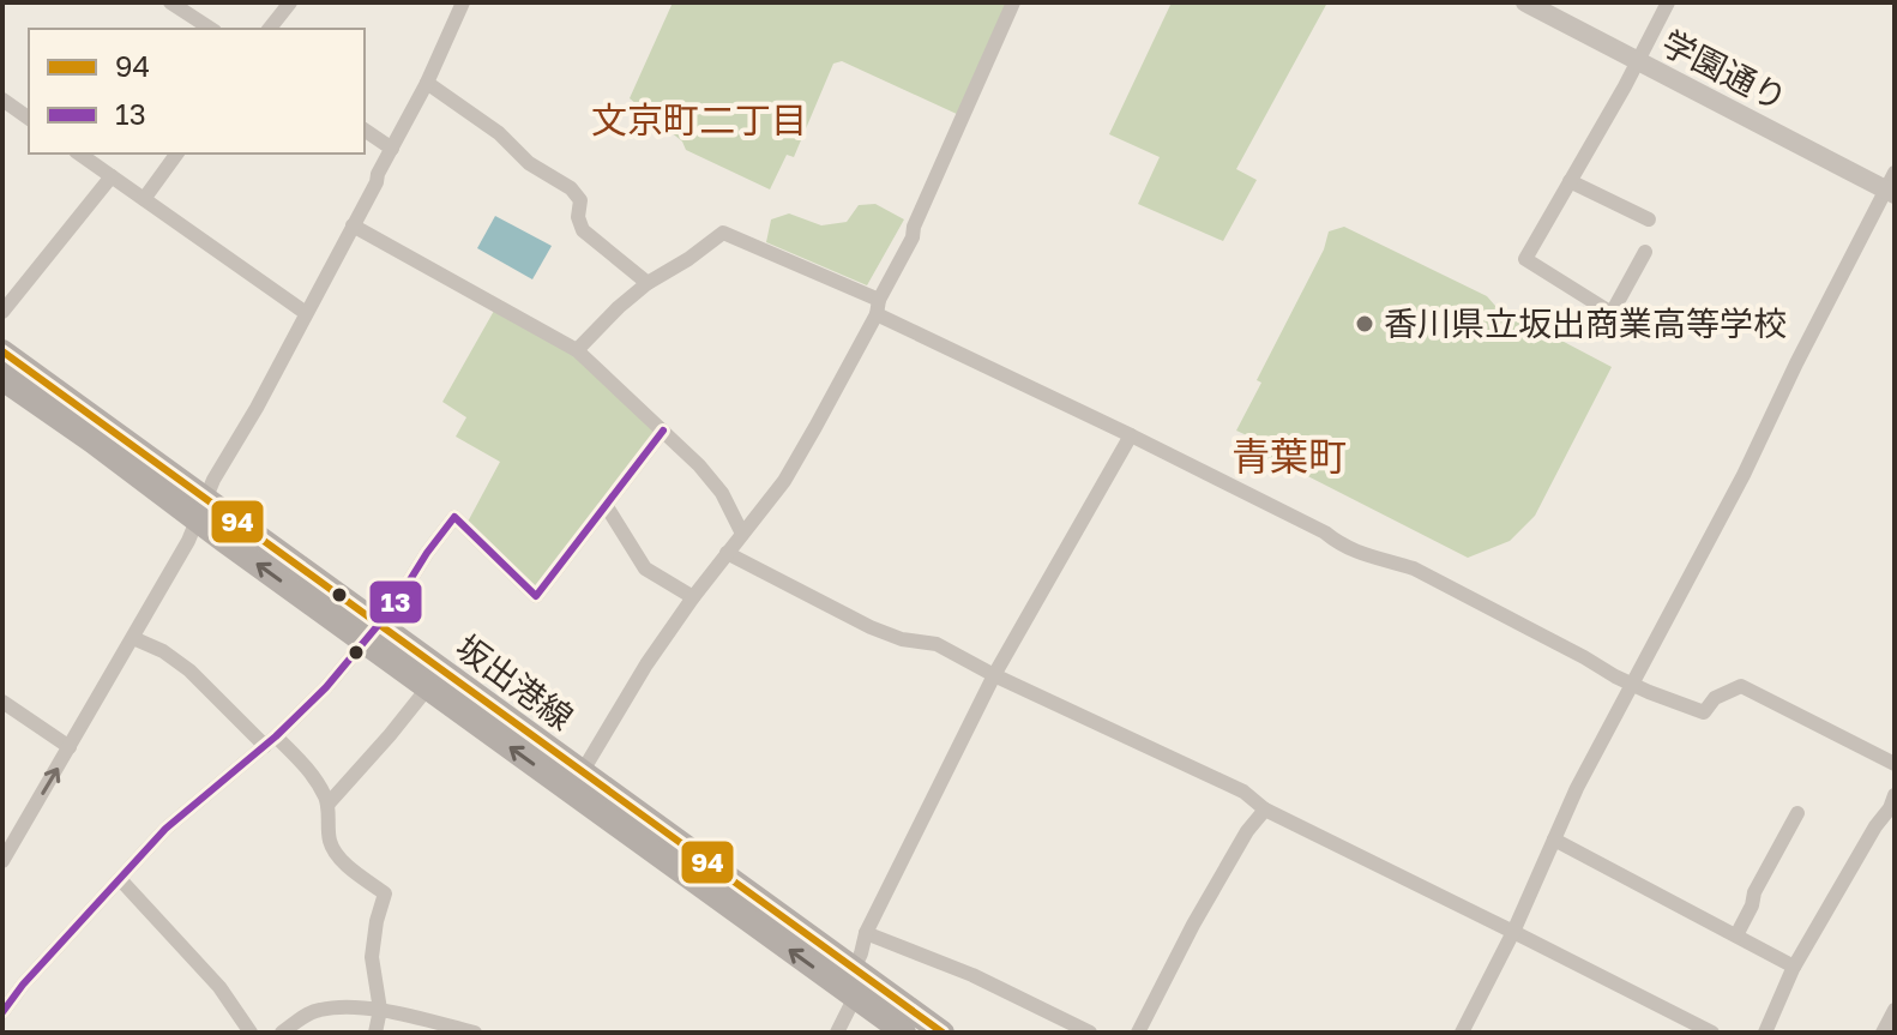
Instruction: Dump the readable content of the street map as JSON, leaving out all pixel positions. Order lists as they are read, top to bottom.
{
  "streets": {
    "main road": ["坂出港線"],
    "street": ["学園通り"]
  },
  "districts": ["文京町二丁目", "青葉町"],
  "places": ["香川県立坂出商業高等学校"],
  "lines": ["transit line 94", "transit line 13"],
  "legend": ["94", "13"]
}
